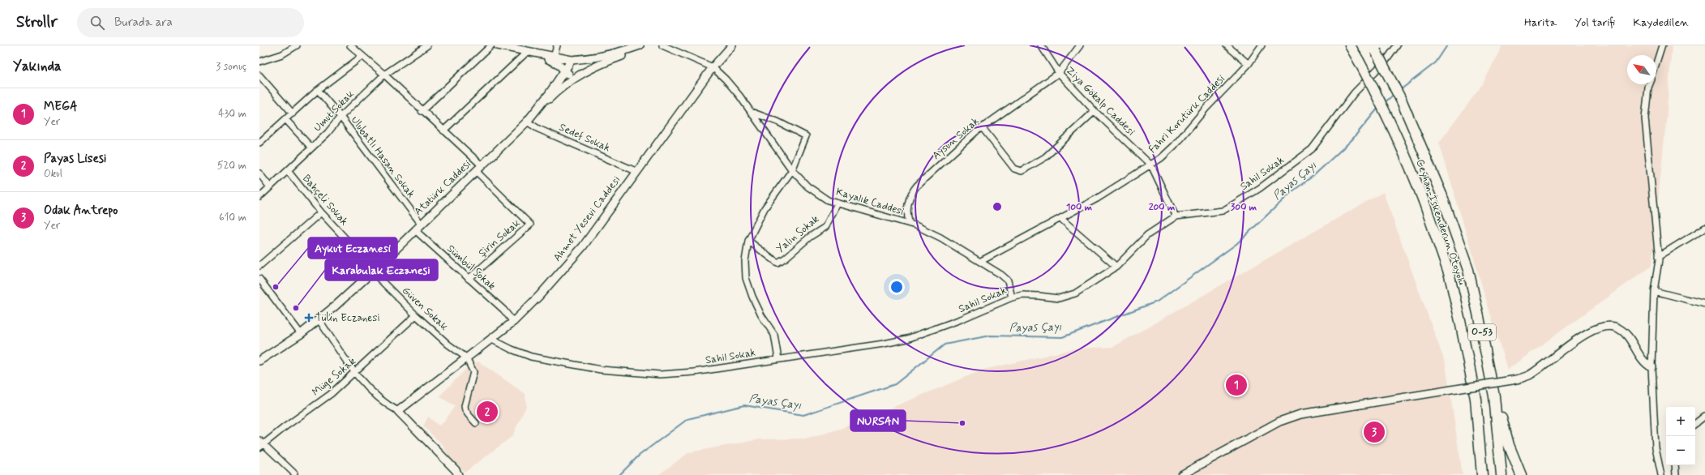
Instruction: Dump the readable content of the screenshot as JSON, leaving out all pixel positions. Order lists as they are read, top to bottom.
{
  "streets": {
    "highway": ["Ceyhan-İskenderun Otoyolu", "O-53"],
    "street": [
      "Ziya Gökalp Caddesi",
      "Umut Sokak",
      "Fahri Korutürk Caddesi",
      "Sedef Sokak",
      "Aysun Sokak",
      "Ulubatlı Hasan Sokak",
      "Sahil Sokak",
      "Atatürk Caddesi",
      "Bahçeli Sokak",
      "Kayalık Caddesi",
      "Ahmet Yesevi Caddesi",
      "Yalın Sokak",
      "Şirin Sokak",
      "Sümbül Sokak",
      "Güven Sokak",
      "Müge Sokak"
    ]
  },
  "crossings": [
    ["Ziya Gökalp Caddesi", "Fahri Korutürk Caddesi"],
    ["Ziya Gökalp Caddesi", "Aysun Sokak"],
    ["Umut Sokak", "Ulubatlı Hasan Sokak"],
    ["Umut Sokak", "Bahçeli Sokak"],
    ["Fahri Korutürk Caddesi", "Kayalık Caddesi"],
    ["Sedef Sokak", "Atatürk Caddesi"],
    ["Sedef Sokak", "Ahmet Yesevi Caddesi"],
    ["Aysun Sokak", "Kayalık Caddesi"],
    ["Ulubatlı Hasan Sokak", "Atatürk Caddesi"],
    ["Sahil Sokak", "Kayalık Caddesi"],
    ["Sahil Sokak", "Ahmet Yesevi Caddesi"],
    ["Atatürk Caddesi", "Bahçeli Sokak"],
    ["Atatürk Caddesi", "Şirin Sokak"],
    ["Atatürk Caddesi", "Sümbül Sokak"],
    ["Atatürk Caddesi", "Güven Sokak"],
    ["Bahçeli Sokak", "Güven Sokak"],
    ["Kayalık Caddesi", "Ahmet Yesevi Caddesi"],
    ["Kayalık Caddesi", "Yalın Sokak"],
    ["Ahmet Yesevi Caddesi", "Sümbül Sokak"],
    ["Ahmet Yesevi Caddesi", "Güven Sokak"],
    ["Şirin Sokak", "Sümbül Sokak"],
    ["Güven Sokak", "Müge Sokak"]
  ],
  "water": ["Payas Çayı"],
  "places": {
    "other": ["Aykut Eczanesi", "Karabulak Eczanesi", "NURSAN"],
    "health": ["Tülin Eczanesi"]
  },
  "north": "top left",
  "page": {
    "header": "Strollr",
    "search": "Burada ara",
    "nav": ["Harita", "Yol tarifi", "Kaydedilen"],
    "heading": ["Yakında", "3 sonuç"],
    "list": [
      {
        "mark": "1",
        "name": "MEGA",
        "note": "Yer",
        "value": "430 m"
      },
      {
        "mark": "2",
        "name": "Payas Lisesi",
        "note": "Okul",
        "value": "520 m"
      },
      {
        "mark": "3",
        "name": "Odak Antrepo",
        "note": "Yer",
        "value": "610 m"
      }
    ],
    "pins": ["1", "2", "3"],
    "map_buttons": ["+", "−"]
  },
  "rings": ["100 m", "200 m", "300 m"]
}
